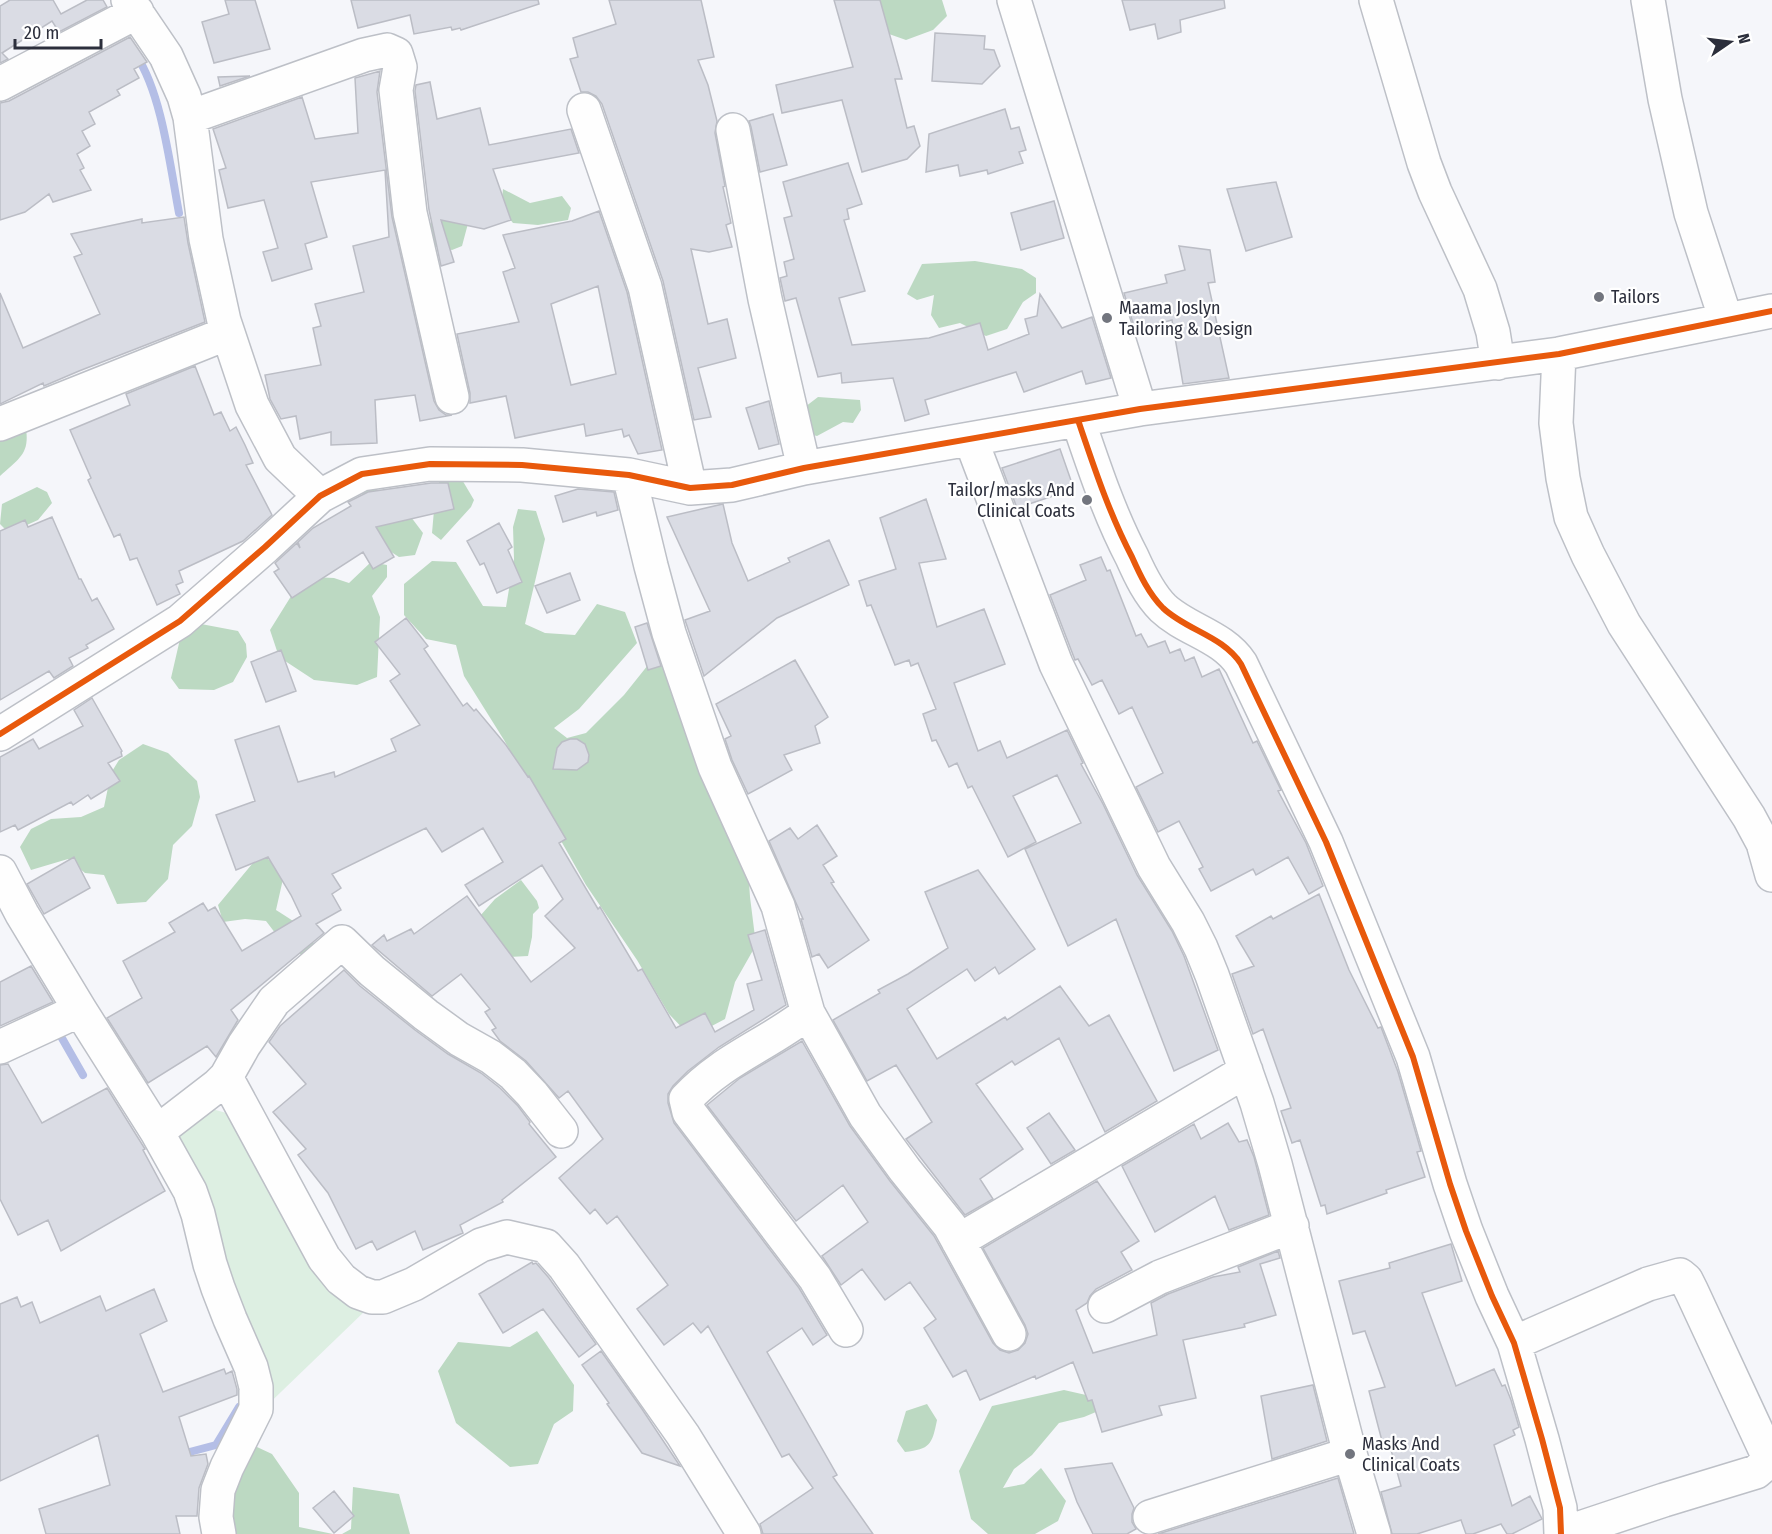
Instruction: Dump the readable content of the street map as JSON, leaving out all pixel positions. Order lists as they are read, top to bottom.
{
  "places": [
    "Tailors",
    "Maama Joslyn Tailoring & Design",
    "Tailor/masks And Clinical Coats",
    "Masks And Clinical Coats"
  ],
  "scale_bar": "20 m",
  "north": "right"
}
